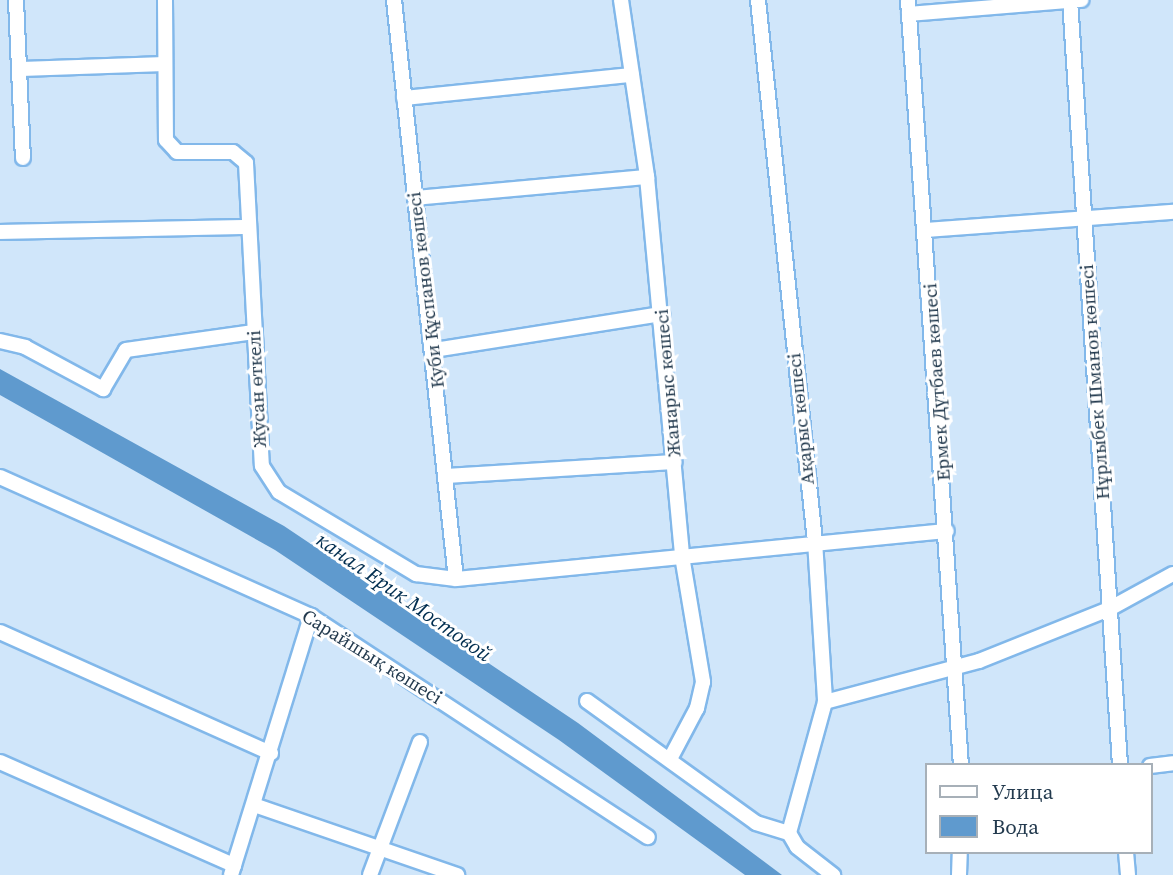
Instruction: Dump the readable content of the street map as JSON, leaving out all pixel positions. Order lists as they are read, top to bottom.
{
  "streets": {
    "street": [
      "Куби Құспанов көшесi",
      "Ермек Дүтбаев көшесi",
      "Нұрлыбек Шманов көшесі",
      "Жанарыс көшесі",
      "Жусан өткелі",
      "Ақарыс көшесi",
      "Сарайшық көшесі"
    ]
  },
  "crossings": [
    ["Куби Құспанов көшесi", "Жусан өткелі"]
  ],
  "water": ["канал Ерик Мостовой"],
  "legend": ["Улица", "Вода"]
}
